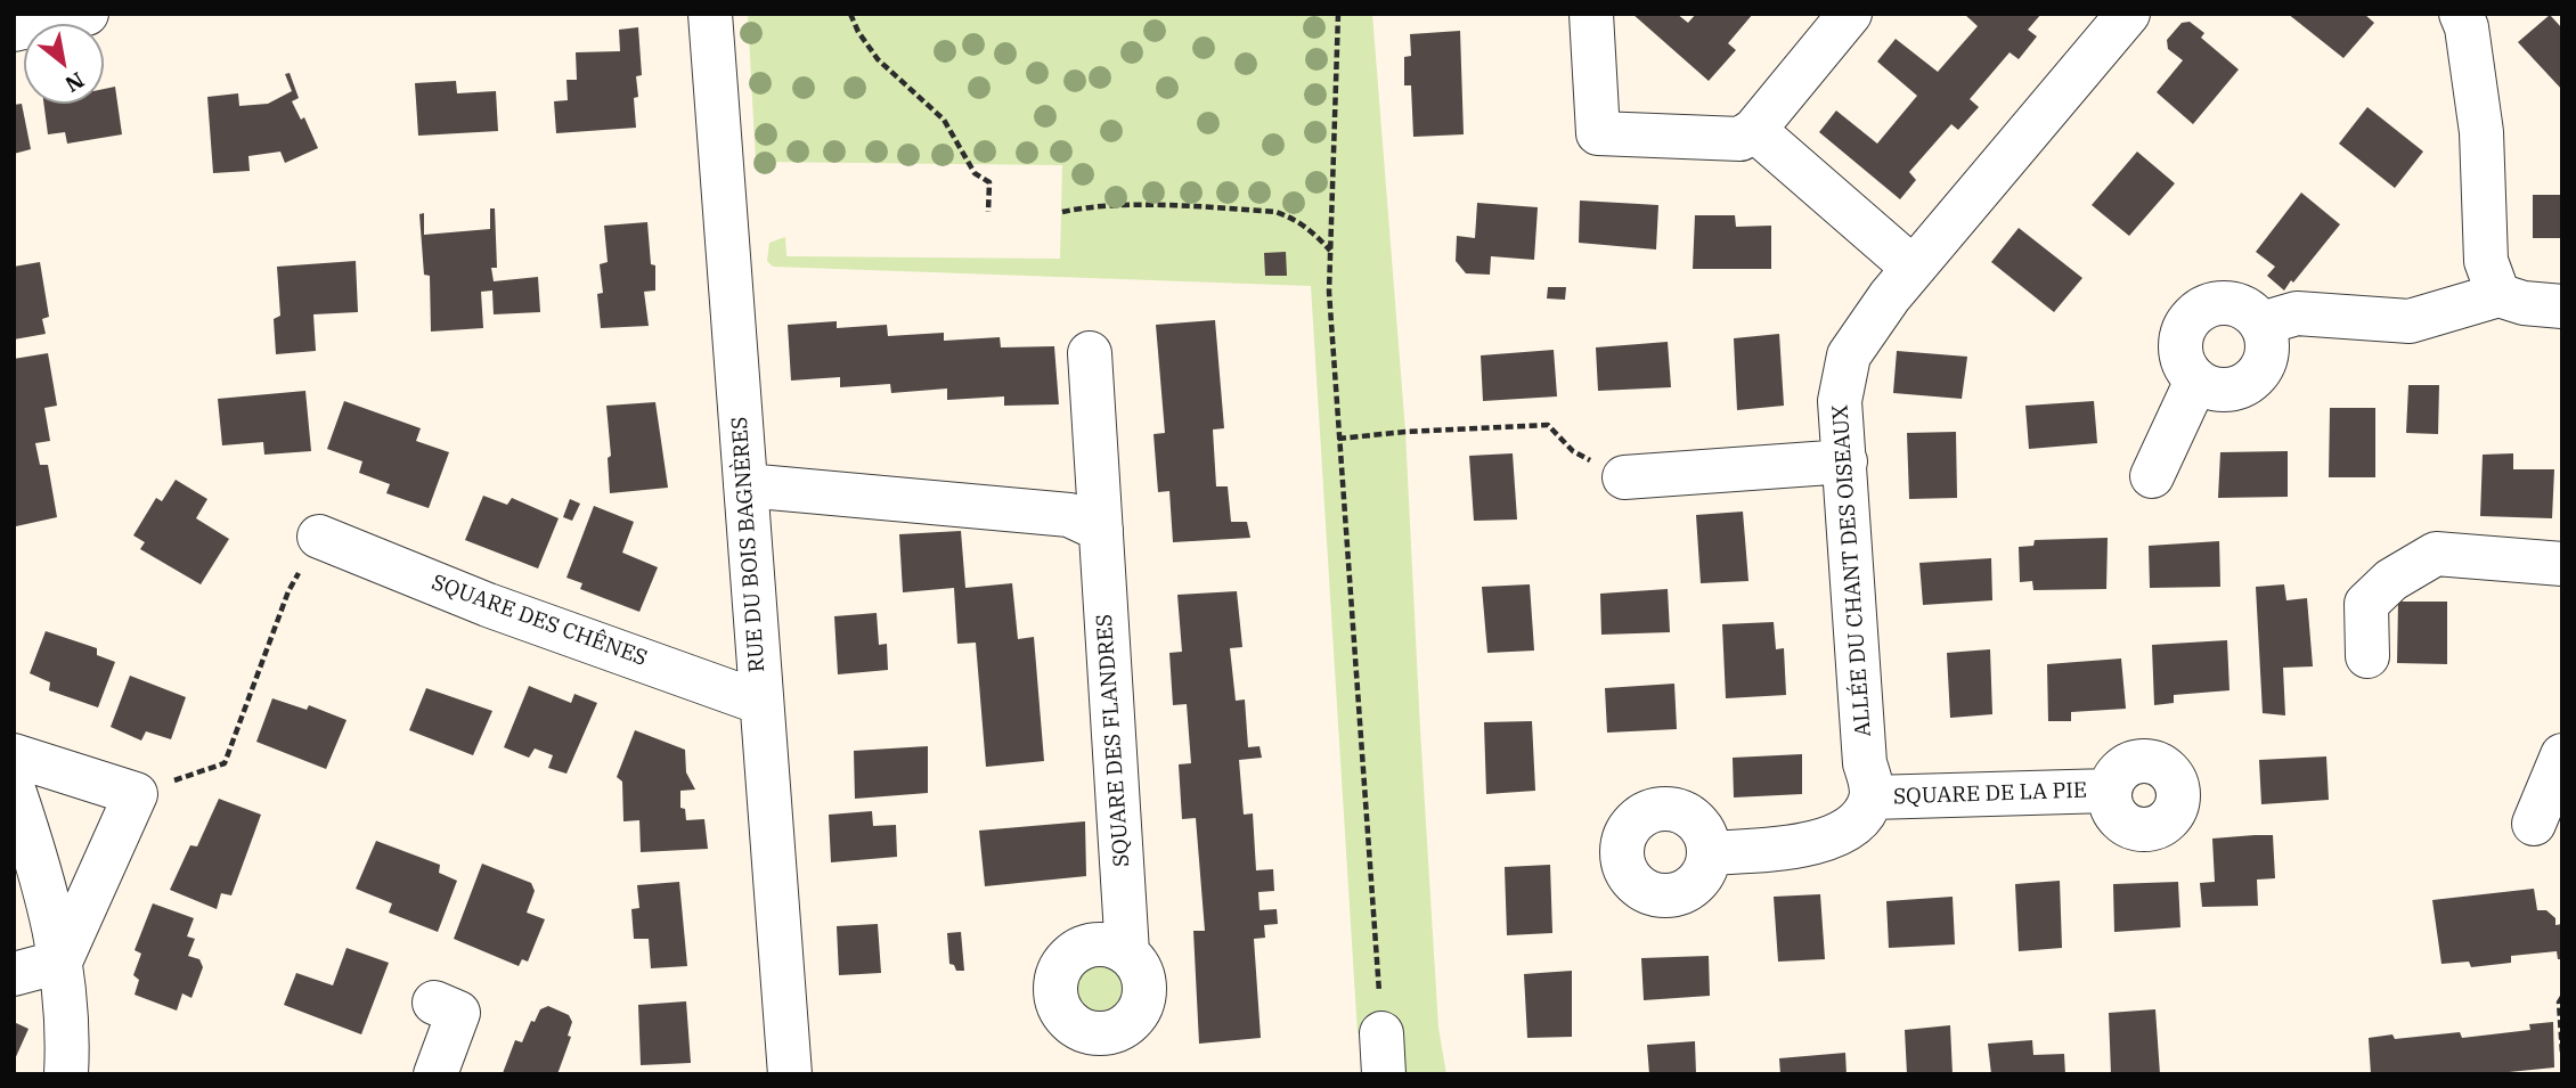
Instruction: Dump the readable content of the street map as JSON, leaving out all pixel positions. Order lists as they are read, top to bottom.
{
  "streets": {
    "street": [
      "RUE DU BOIS BAGNÈRES",
      "ALLÉE DU CHANT DES OISEAUX",
      "SQUARE DES CHÊNES",
      "SQUARE DES FLANDRES",
      "SQUARE DE LA PIE"
    ]
  },
  "crossings": [
    ["RUE DU BOIS BAGNÈRES", "SQUARE DES CHÊNES"],
    ["ALLÉE DU CHANT DES OISEAUX", "SQUARE DE LA PIE"]
  ],
  "north": "bottom right"
}
